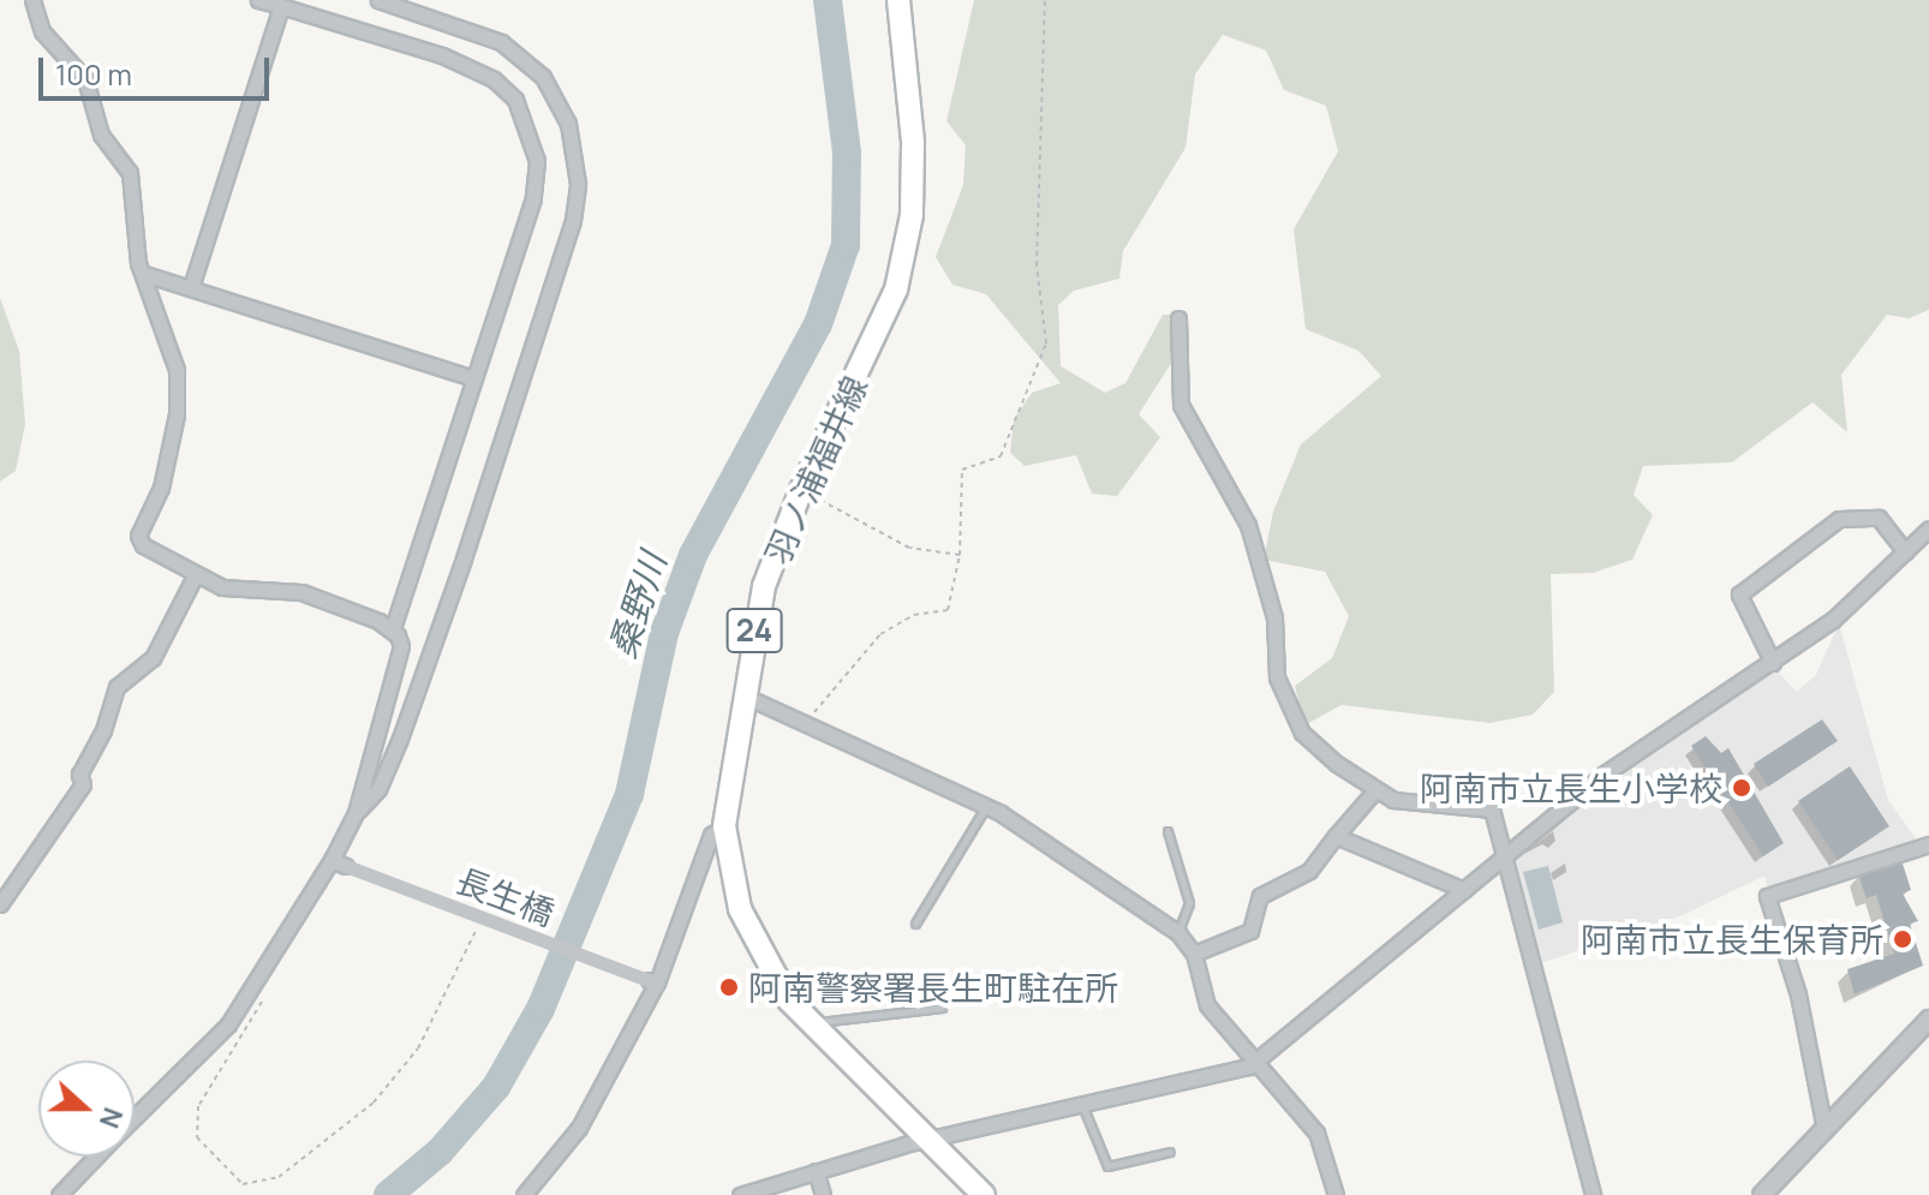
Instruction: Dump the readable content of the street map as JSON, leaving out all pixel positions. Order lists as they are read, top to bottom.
{
  "streets": {
    "main road": ["羽ノ浦福井線", "24"],
    "street": ["長生橋"]
  },
  "water": ["桑野川"],
  "places": ["阿南市立長生小学校", "阿南市立長生保育所", "阿南警察署長生町駐在所"],
  "scale_bar": "100 m",
  "north": "right"
}
